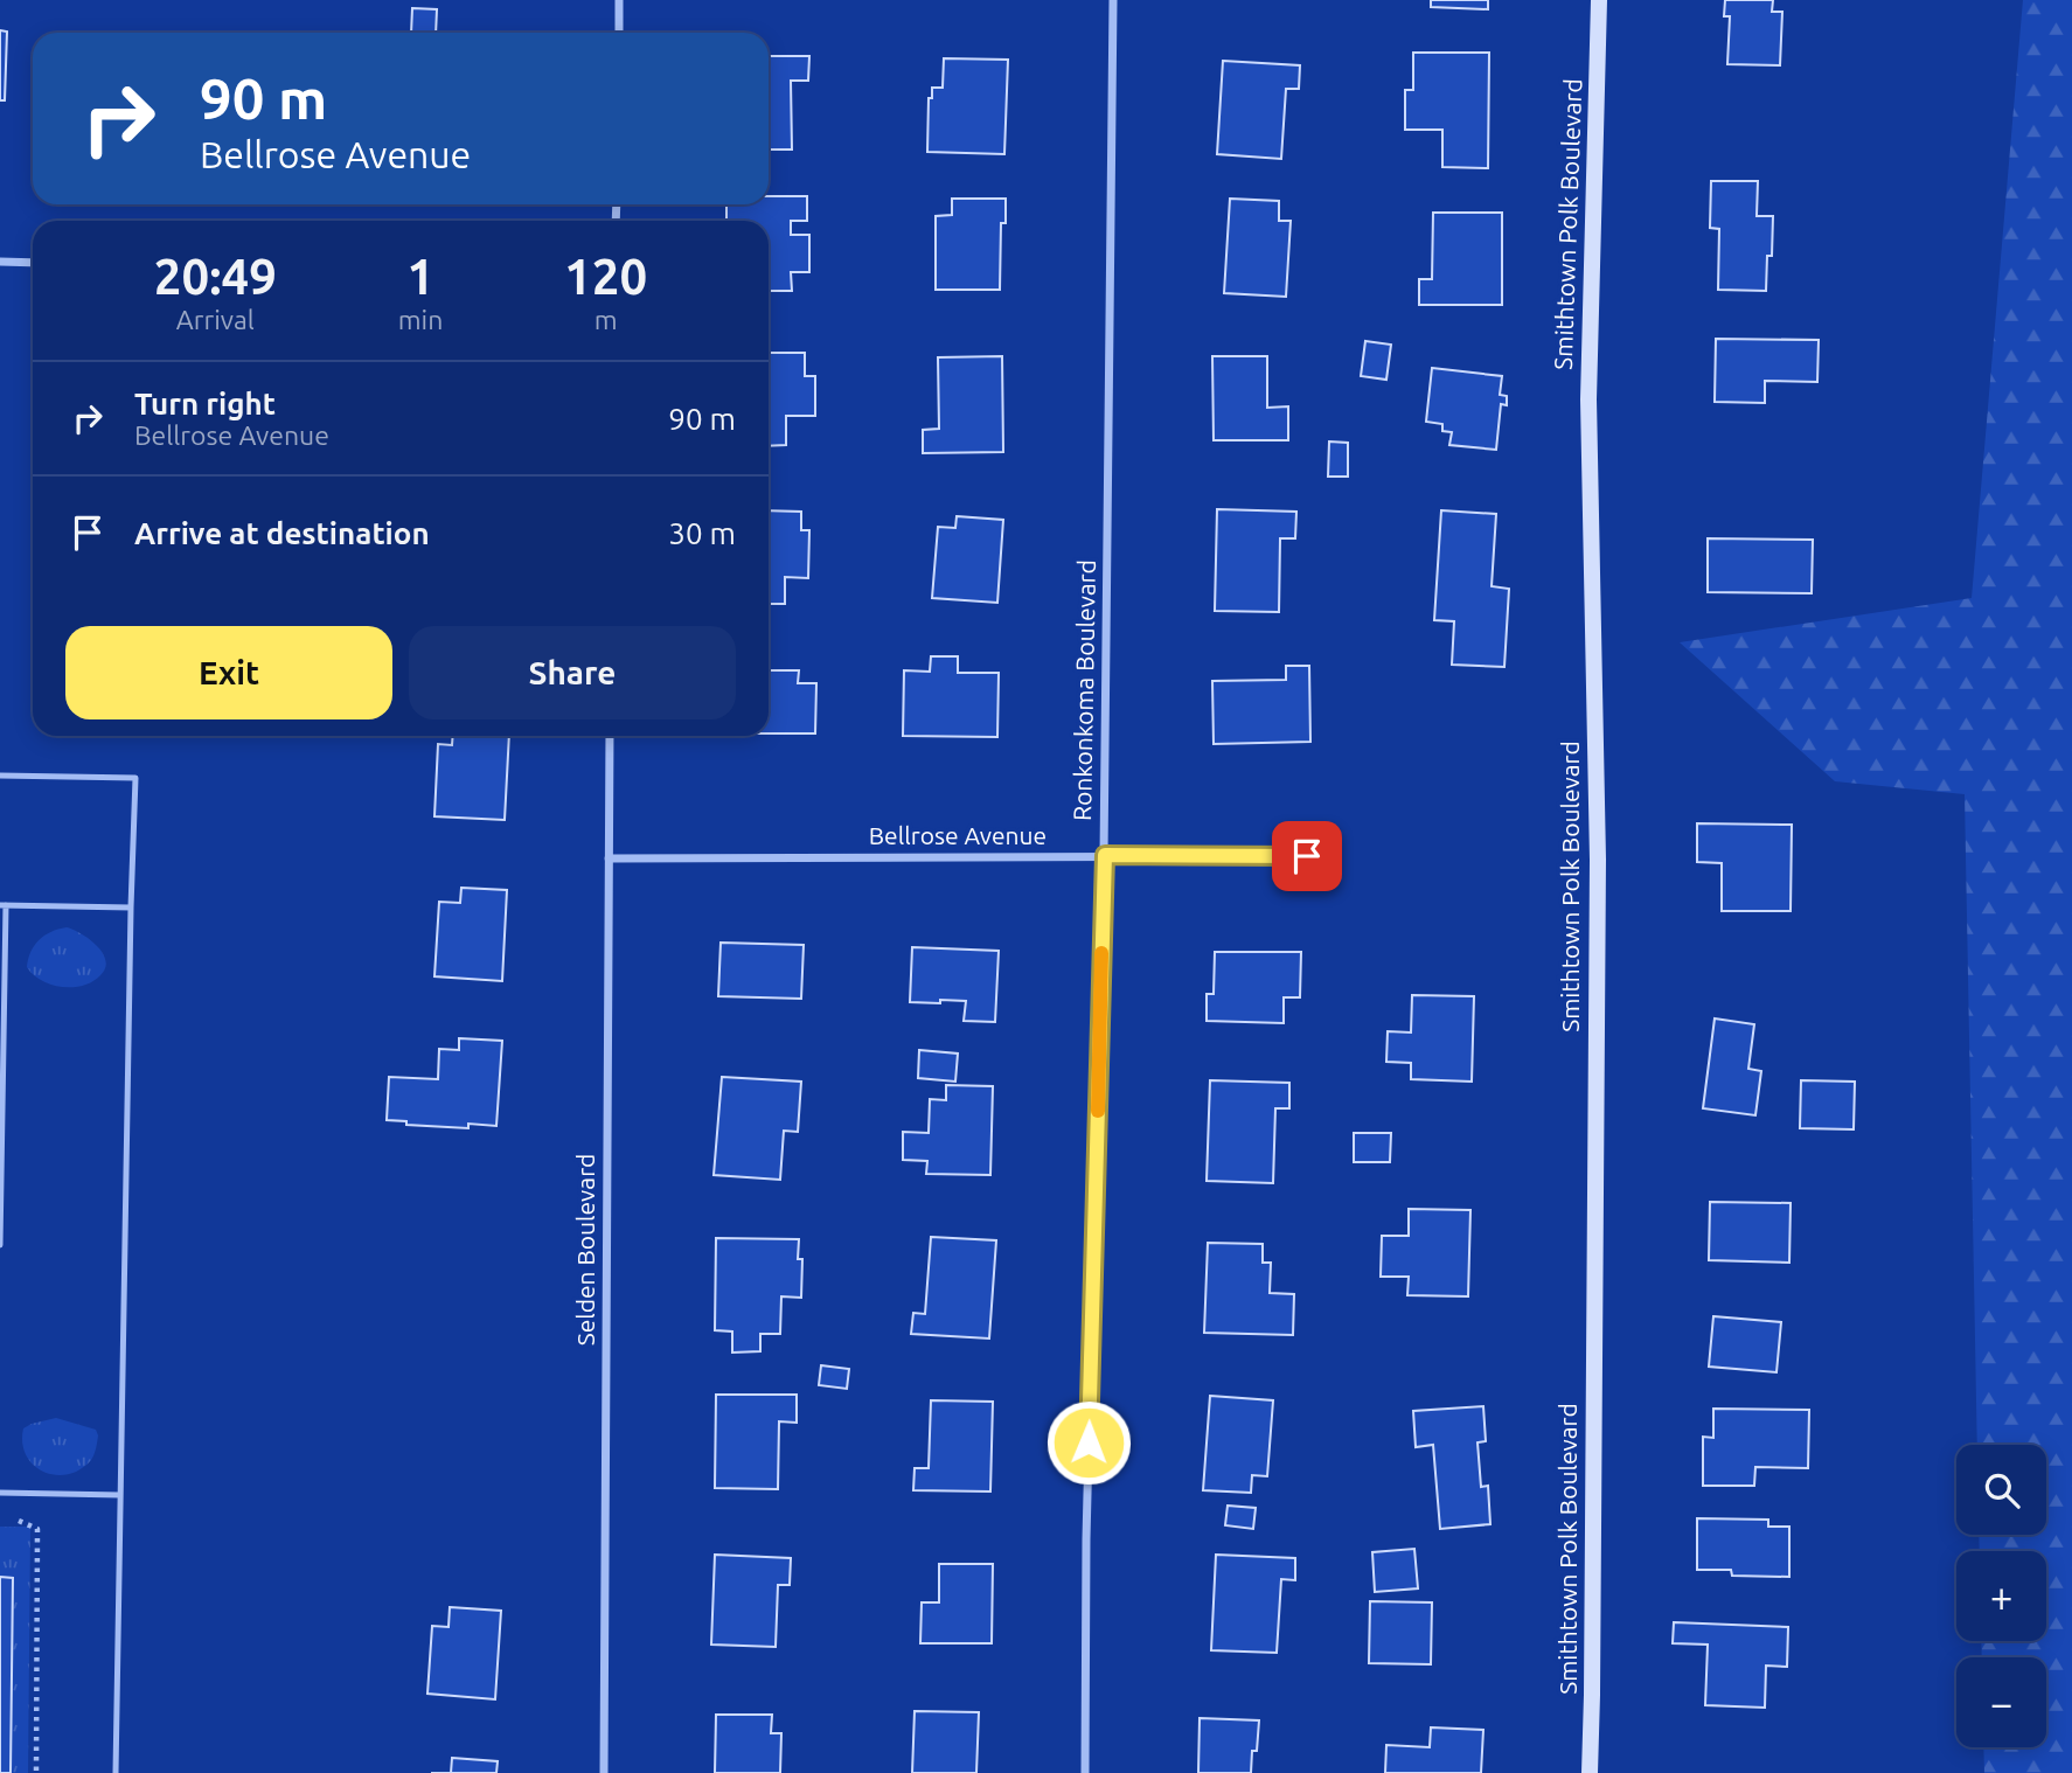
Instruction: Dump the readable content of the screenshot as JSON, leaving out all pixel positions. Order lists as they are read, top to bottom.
{
  "streets": {
    "street": [
      "Smithtown Polk Boulevard",
      "Ronkonkoma Boulevard",
      "Bellrose Avenue",
      "Selden Boulevard"
    ]
  },
  "crossings": [
    ["Ronkonkoma Boulevard", "Bellrose Avenue"],
    ["Bellrose Avenue", "Selden Boulevard"]
  ],
  "page": {
    "turn": ["90 m", "Bellrose Avenue"],
    "eta": [
      "20:49",
      "Arrival",
      "1",
      "min",
      "120",
      "m"
    ],
    "list": [
      {
        "name": "Turn right",
        "note": "Bellrose Avenue",
        "value": "90 m"
      },
      {
        "name": "Arrive at destination",
        "value": "30 m"
      }
    ],
    "buttons": ["Exit", "Share"],
    "map_buttons": ["+", "−"]
  }
}
